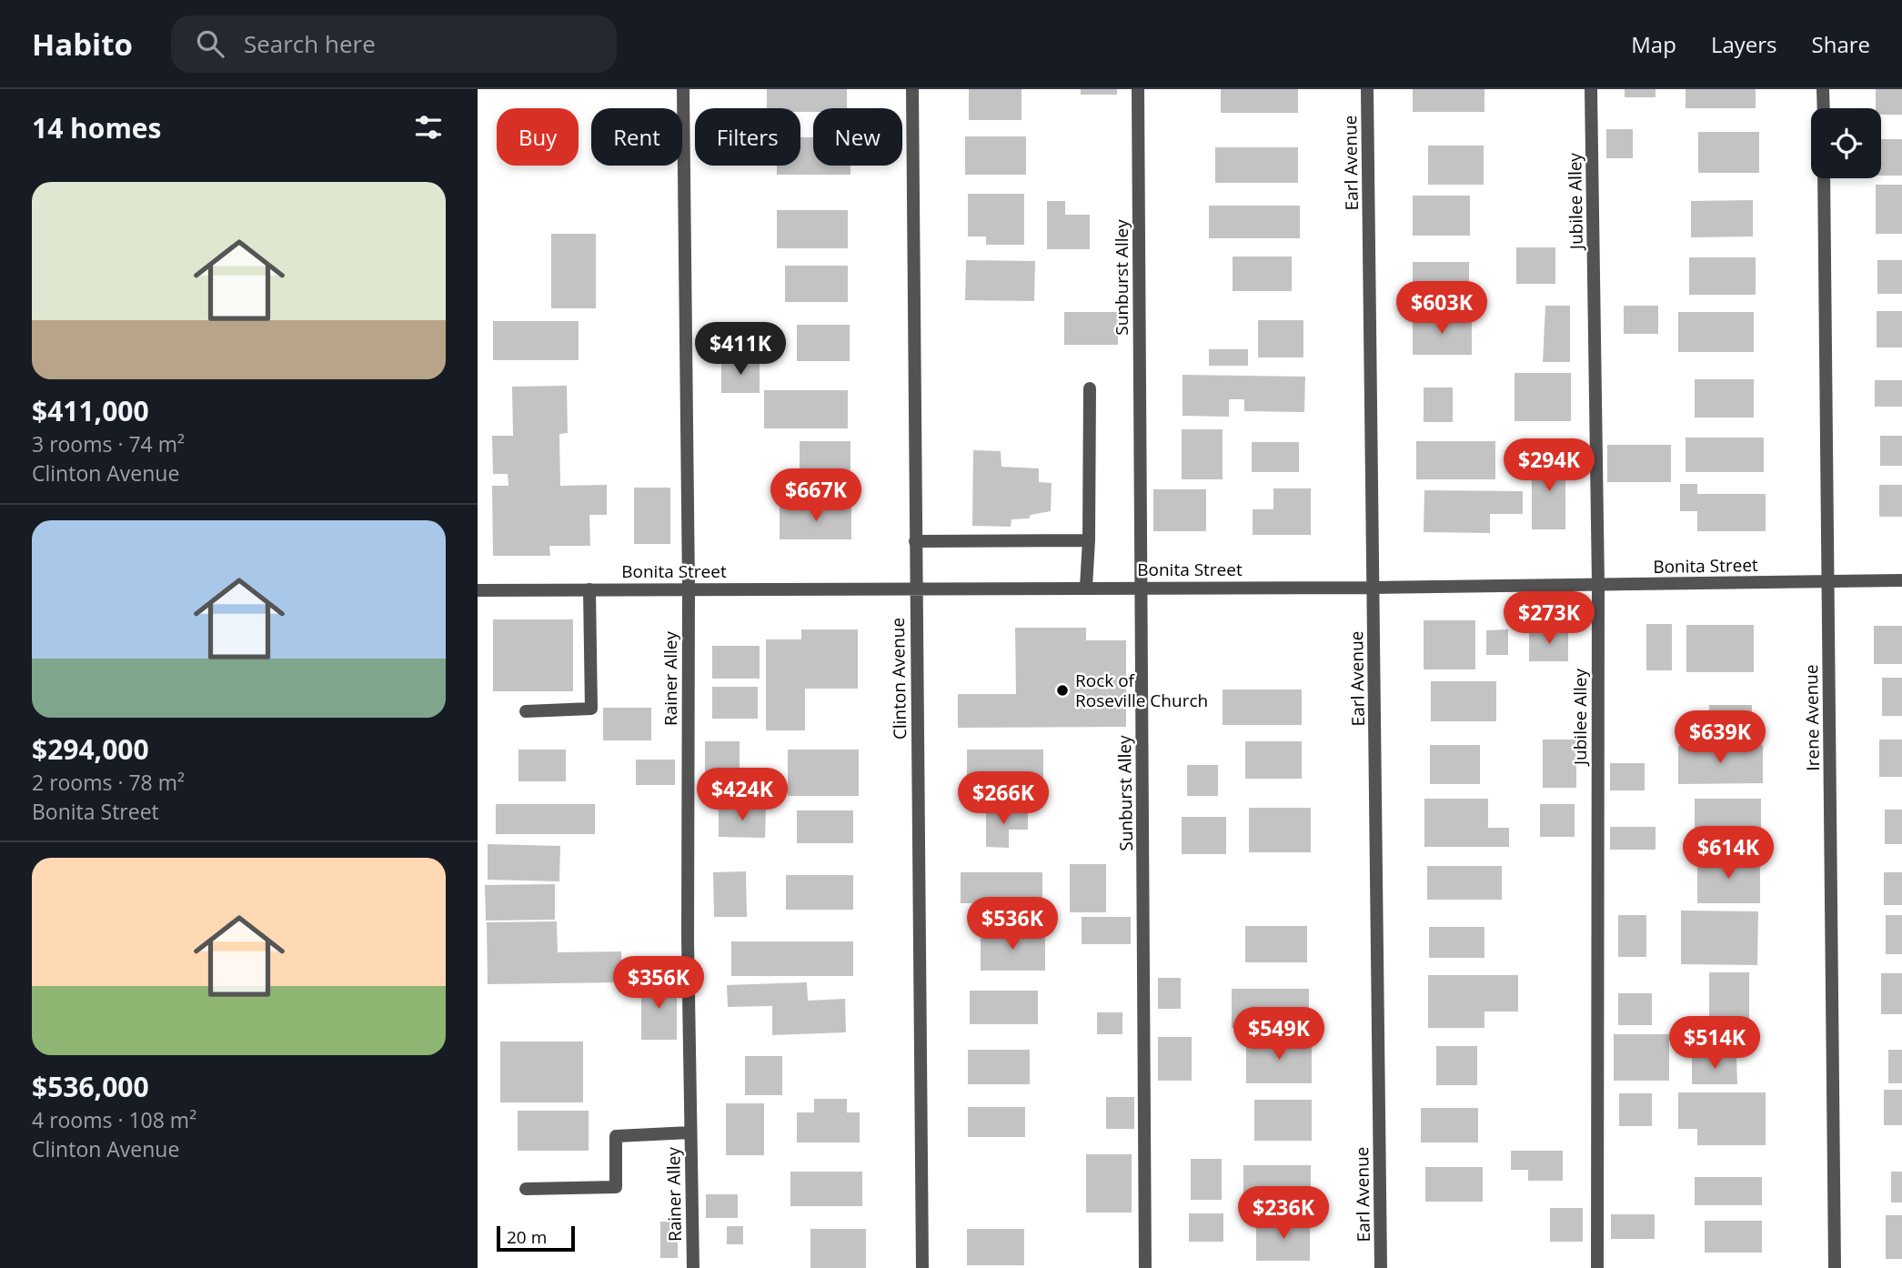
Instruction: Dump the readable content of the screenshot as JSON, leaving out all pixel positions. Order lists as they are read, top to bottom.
{
  "streets": {
    "street": [
      "Earl Avenue",
      "Jubilee Alley",
      "Sunburst Alley",
      "Bonita Street",
      "Rainer Alley",
      "Clinton Avenue",
      "Irene Avenue"
    ]
  },
  "crossings": [
    ["Earl Avenue", "Bonita Street"],
    ["Jubilee Alley", "Bonita Street"],
    ["Sunburst Alley", "Bonita Street"],
    ["Bonita Street", "Rainer Alley"],
    ["Bonita Street", "Clinton Avenue"],
    ["Bonita Street", "Irene Avenue"]
  ],
  "places": ["Rock of Roseville Church"],
  "scale_bar": "20 m",
  "page": {
    "header": "Habito",
    "search": "Search here",
    "nav": ["Map", "Layers", "Share"],
    "heading": "14 homes",
    "chip": [
      "Buy",
      "Rent",
      "Filters",
      "New"
    ],
    "list": [
      {
        "name": "$411,000",
        "note": "3 rooms · 74 m² · Clinton Avenue"
      },
      {
        "name": "$294,000",
        "note": "2 rooms · 78 m² · Bonita Street"
      },
      {
        "name": "$536,000",
        "note": "4 rooms · 108 m² · Clinton Avenue"
      }
    ],
    "price": [
      "$603K",
      "$411K",
      "$294K",
      "$667K",
      "$273K",
      "$639K",
      "$424K",
      "$266K",
      "$614K",
      "$536K",
      "$356K",
      "$549K",
      "$514K",
      "$236K"
    ],
    "scale": "20 m"
  }
}
